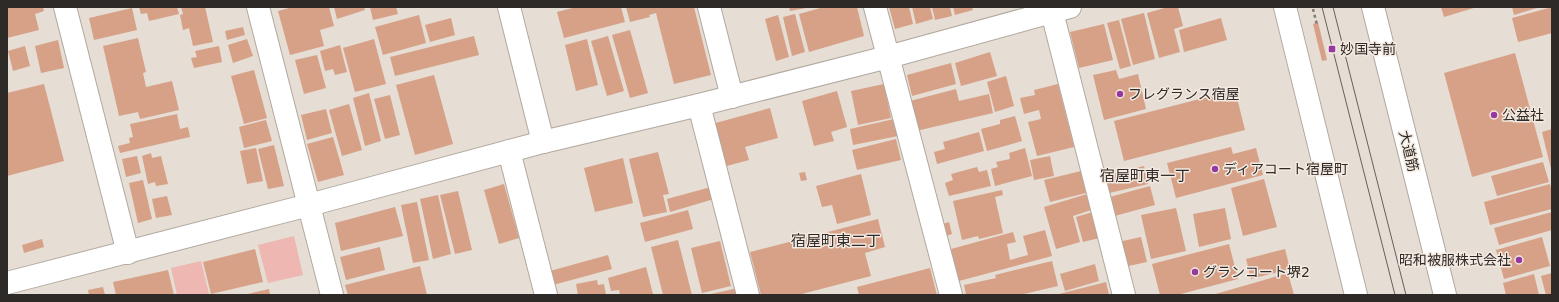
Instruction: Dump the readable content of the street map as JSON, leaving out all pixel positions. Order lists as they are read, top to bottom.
{
  "streets": {
    "street": ["大道筋"]
  },
  "districts": ["宿屋町東一丁", "宿屋町東二丁"],
  "places": {
    "transit": ["妙国寺前"],
    "other": [
      "フレグランス宿屋",
      "公益社",
      "ディアコート宿屋町",
      "昭和被服株式会社",
      "グランコート堺2"
    ]
  }
}
